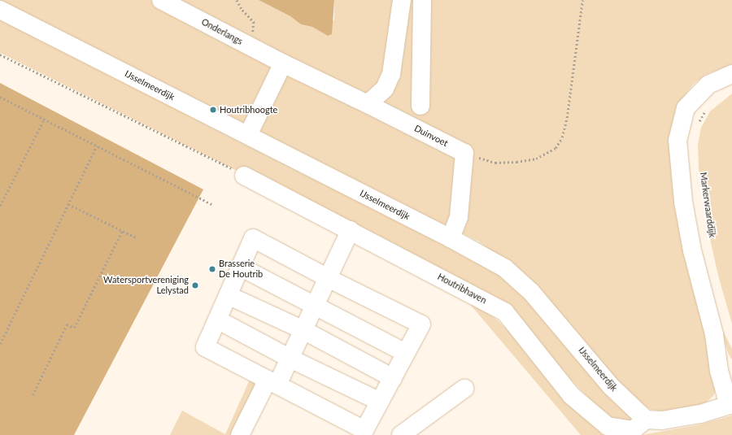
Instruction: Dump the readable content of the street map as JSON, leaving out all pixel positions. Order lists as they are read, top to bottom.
{
  "streets": {
    "street": [
      "Onderlangs",
      "IJsselmeerdijk",
      "Duinvoet",
      "Houtribhaven"
    ]
  },
  "crossings": [
    ["Onderlangs", "Duinvoet"],
    ["IJsselmeerdijk", "Houtribhaven"]
  ],
  "places": ["Houtribhoogte", "Brasserie De Houtrib", "Watersportvereniging Lelystad"]
}
